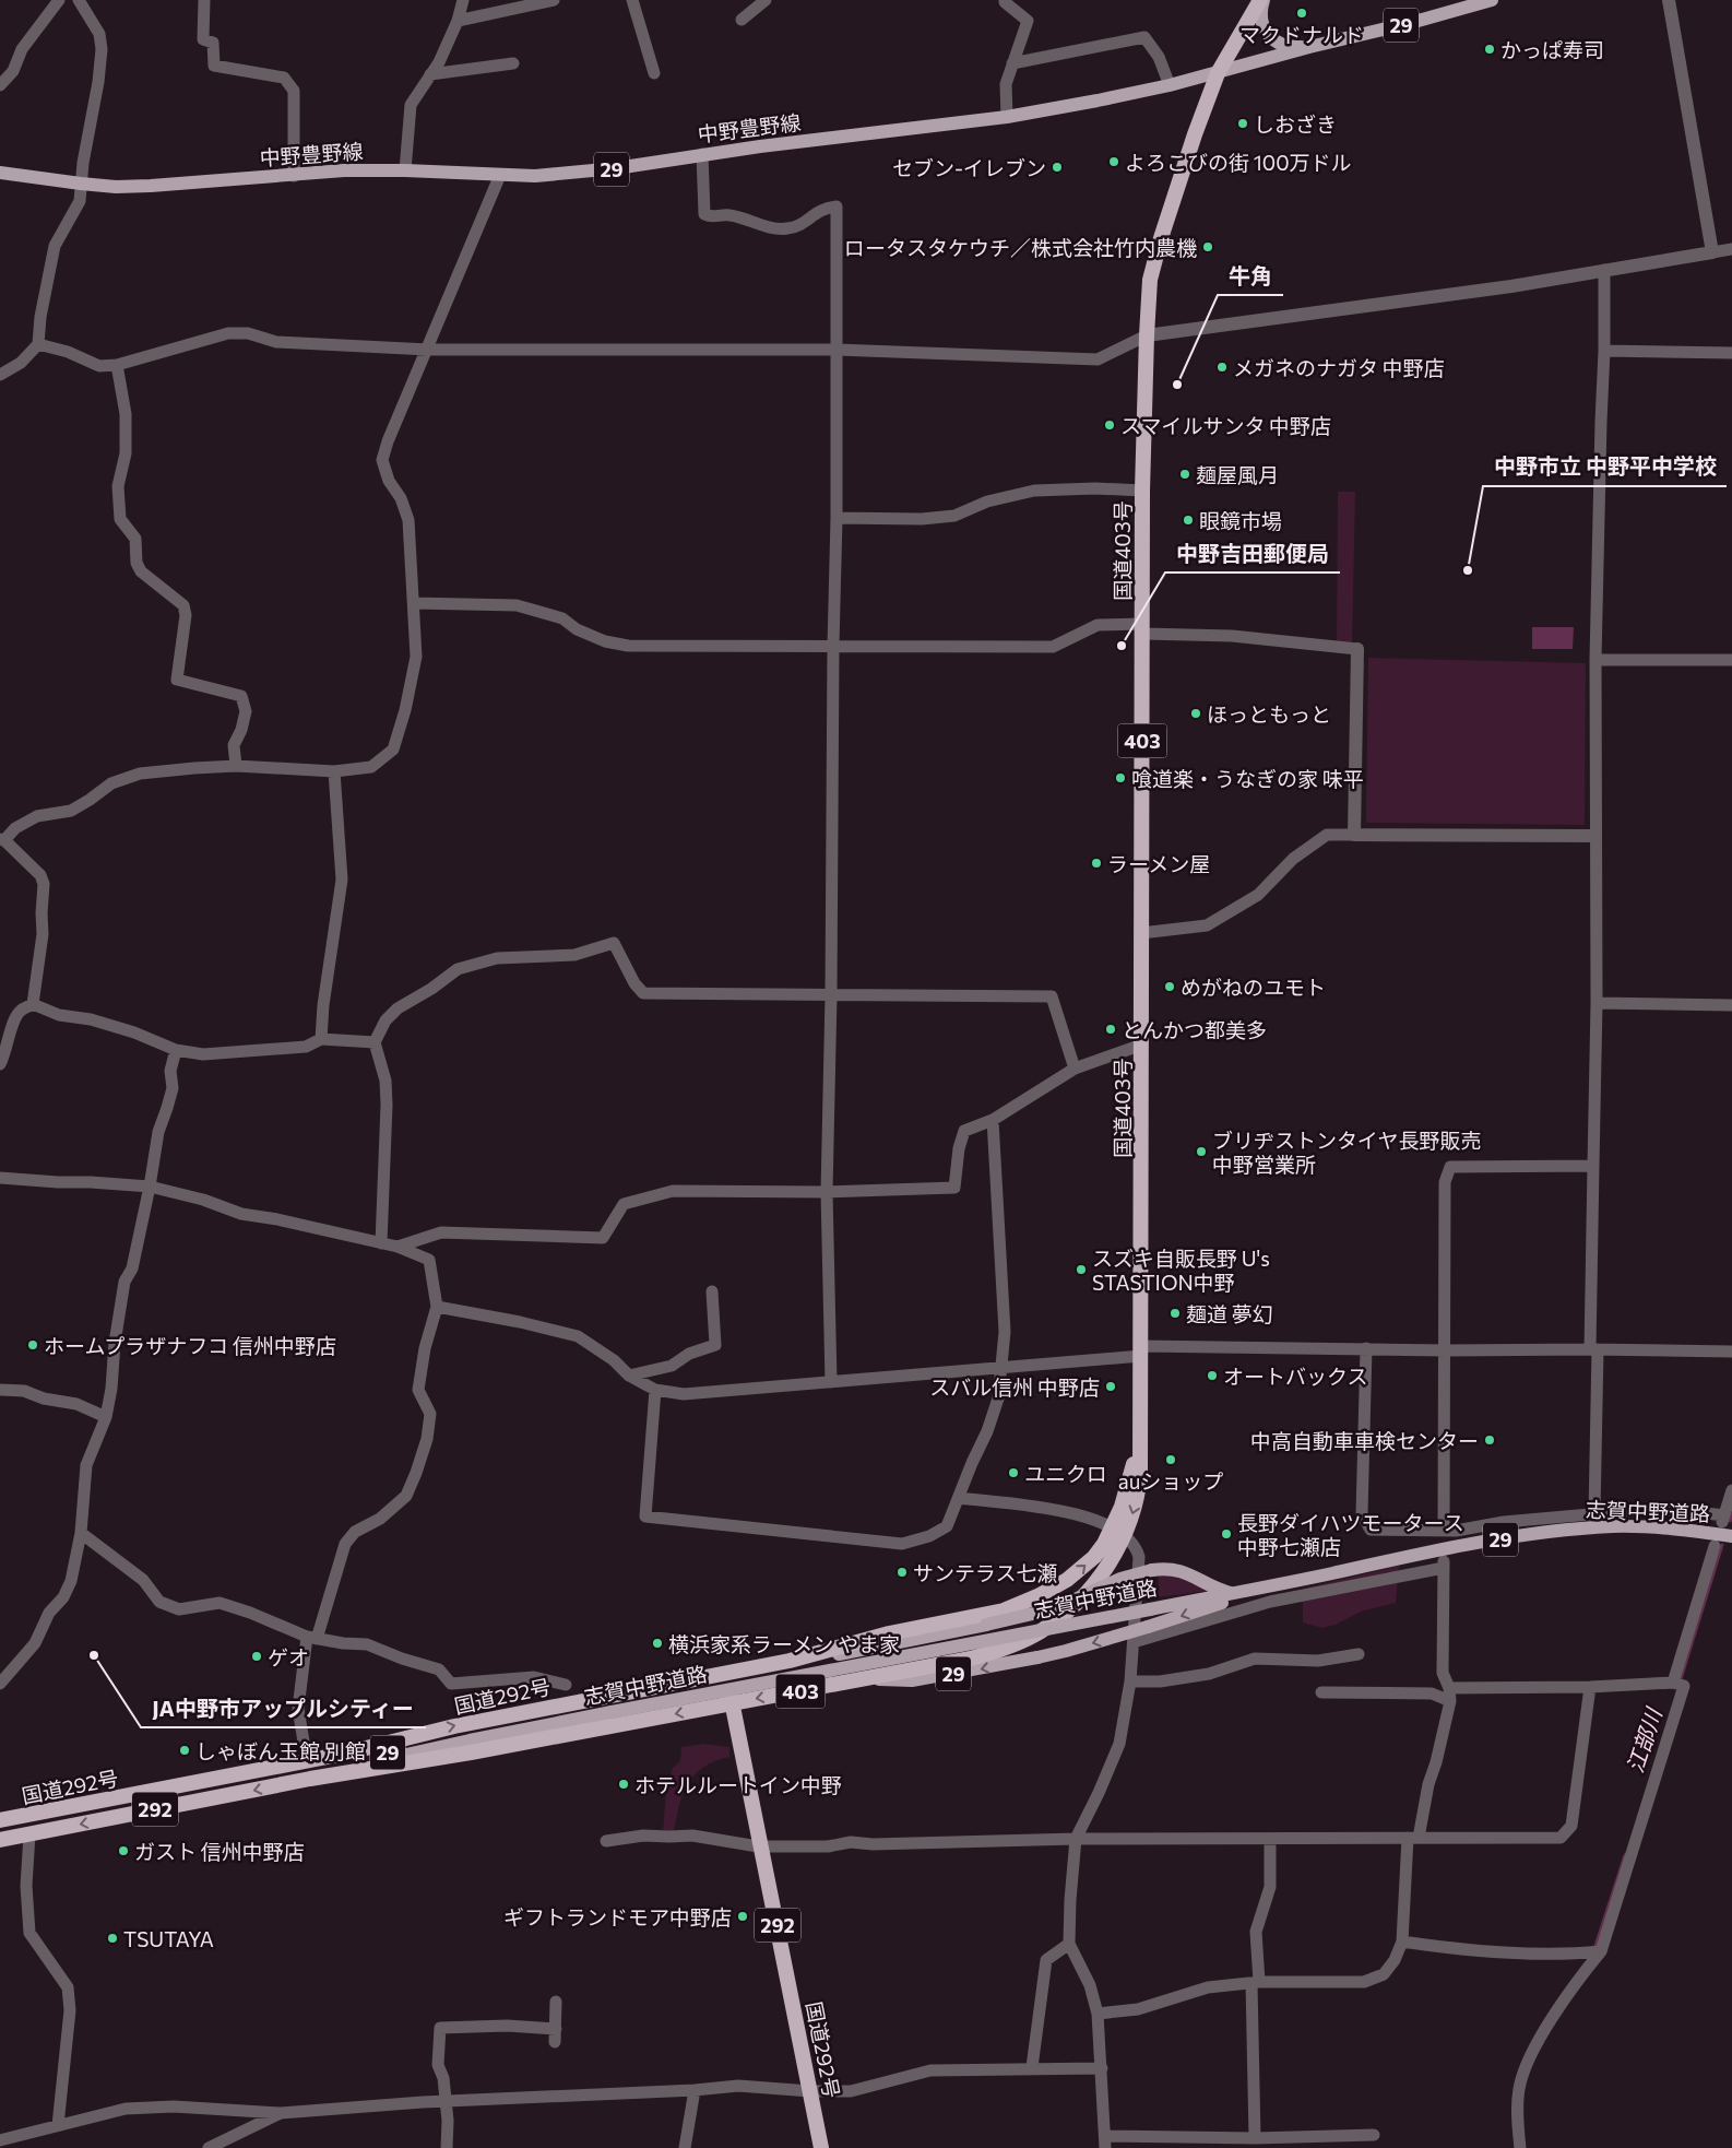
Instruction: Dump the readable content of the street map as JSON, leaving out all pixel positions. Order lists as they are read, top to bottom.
{
  "streets": {
    "highway": [
      "国道403号",
      "403",
      "国道292号",
      "292"
    ],
    "main road": ["29", "中野豊野線", "志賀中野道路"]
  },
  "crossings": [
    ["29", "国道403号"],
    ["29", "志賀中野道路"],
    ["29", "国道292号"],
    ["中野豊野線", "国道403号"],
    ["国道403号", "国道292号"]
  ],
  "water": ["江部川"],
  "places": [
    "マクドナルド",
    "かっぱ寿司",
    "しおざき",
    "よろこびの街 100万ドル",
    "セブン-イレブン",
    "ロータスタケウチ／株式会社竹内農機",
    "メガネのナガタ 中野店",
    "牛角",
    "スマイルサンタ 中野店",
    "麺屋風月",
    "眼鏡市場",
    "中野市立 中野平中学校",
    "中野吉田郵便局",
    "ほっともっと",
    "喰道楽・うなぎの家 味平",
    "ラーメン屋",
    "めがねのユモト",
    "とんかつ都美多",
    "ブリヂストンタイヤ長野販売 中野営業所",
    "スズキ自販長野 U's STASTION中野",
    "麺道 夢幻",
    "ホームプラザナフコ 信州中野店",
    "オートバックス",
    "スバル信州 中野店",
    "中高自動車車検センター",
    "auショップ",
    "ユニクロ",
    "長野ダイハツモータース 中野七瀬店",
    "サンテラス七瀬",
    "横浜家系ラーメン やま家",
    "JA中野市アップルシティー",
    "ゲオ",
    "しゃぼん玉館 別館",
    "ホテルルートイン中野",
    "ガスト 信州中野店",
    "ギフトランドモア中野店",
    "TSUTAYA"
  ]
}
